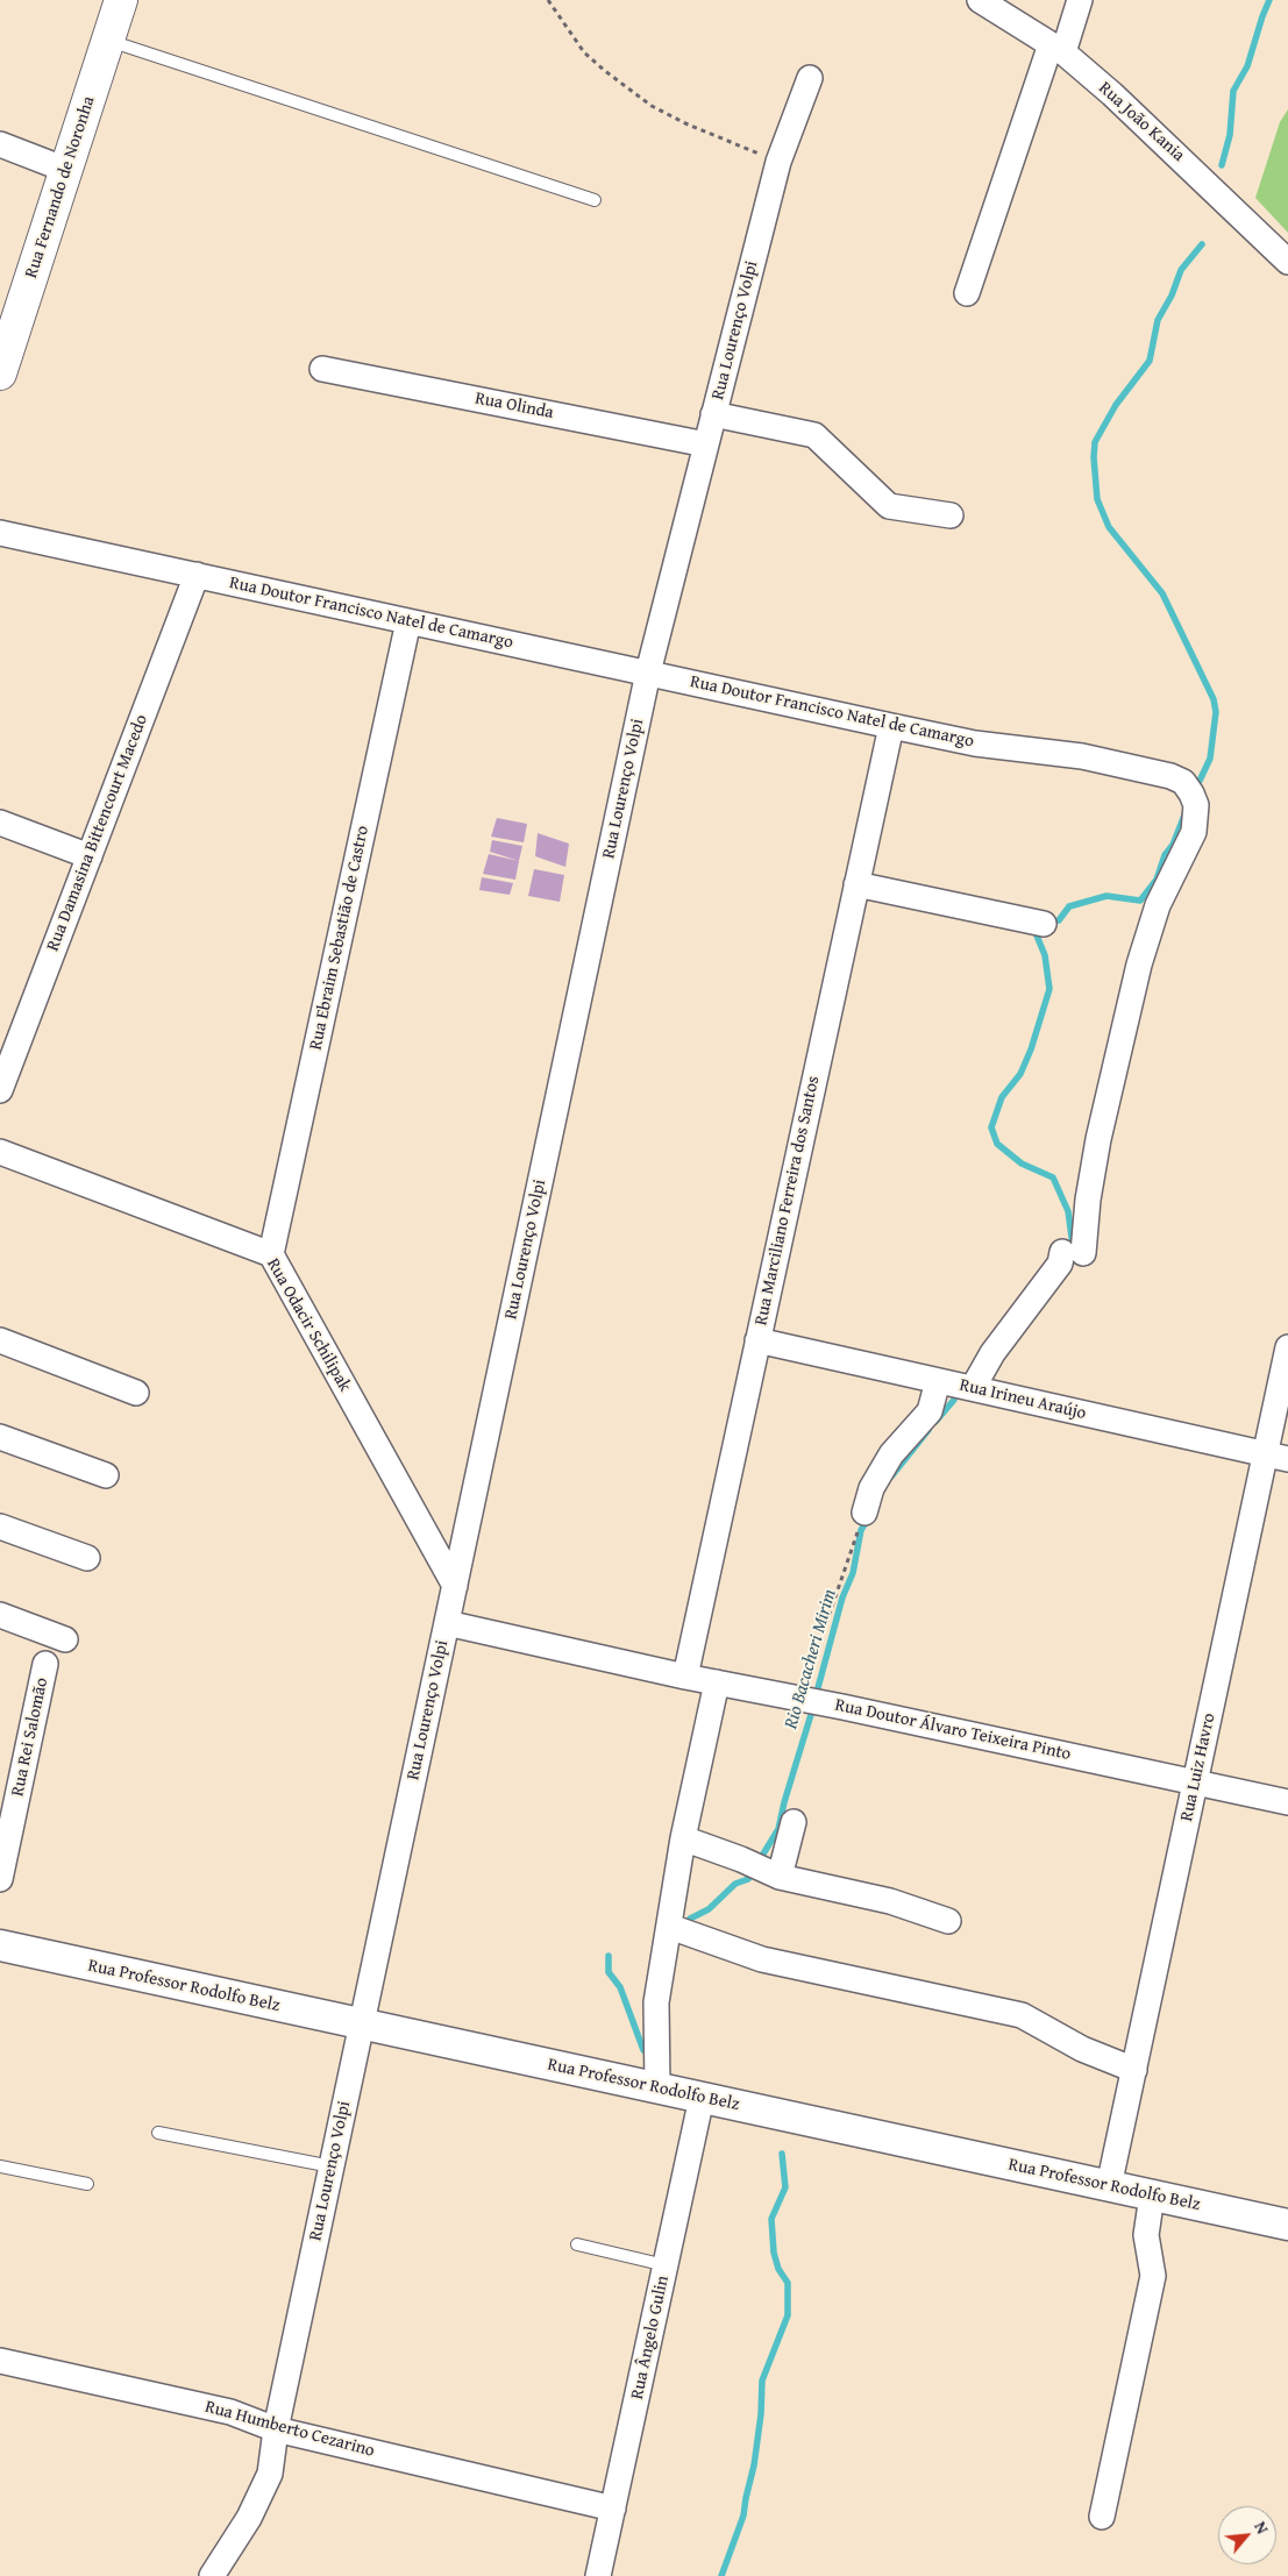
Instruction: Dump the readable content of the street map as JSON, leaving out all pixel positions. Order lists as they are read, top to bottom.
{
  "streets": {
    "main road": ["Rua Fernando de Noronha"],
    "street": [
      "Rua João Kania",
      "Rua Lourenço Volpi",
      "Rua Olinda",
      "Rua Doutor Francisco Natel de Camargo",
      "Rua Damasina Bittencourt Macedo",
      "Rua Ebraim Sebastião de Castro",
      "Rua Marciliano Ferreira dos Santos",
      "Rua Odacir Schilipak",
      "Rua Irineu Araújo",
      "Rua Doutor Álvaro Teixeira Pinto",
      "Rua Rei Salomão",
      "Rua Luiz Havro",
      "Rua Professor Rodolfo Belz",
      "Rua Ângelo Gulin",
      "Rua Humberto Cezarino"
    ]
  },
  "crossings": [
    ["Rua Lourenço Volpi", "Rua Olinda"],
    ["Rua Lourenço Volpi", "Rua Doutor Francisco Natel de Camargo"],
    ["Rua Lourenço Volpi", "Rua Odacir Schilipak"],
    ["Rua Lourenço Volpi", "Rua Doutor Álvaro Teixeira Pinto"],
    ["Rua Lourenço Volpi", "Rua Professor Rodolfo Belz"],
    ["Rua Lourenço Volpi", "Rua Humberto Cezarino"],
    ["Rua Doutor Francisco Natel de Camargo", "Rua Damasina Bittencourt Macedo"],
    ["Rua Doutor Francisco Natel de Camargo", "Rua Ebraim Sebastião de Castro"],
    ["Rua Doutor Francisco Natel de Camargo", "Rua Marciliano Ferreira dos Santos"],
    ["Rua Doutor Francisco Natel de Camargo", "Rua Irineu Araújo"],
    ["Rua Ebraim Sebastião de Castro", "Rua Odacir Schilipak"],
    ["Rua Marciliano Ferreira dos Santos", "Rua Irineu Araújo"],
    ["Rua Marciliano Ferreira dos Santos", "Rua Doutor Álvaro Teixeira Pinto"],
    ["Rua Irineu Araújo", "Rua Luiz Havro"],
    ["Rua Doutor Álvaro Teixeira Pinto", "Rua Luiz Havro"],
    ["Rua Luiz Havro", "Rua Professor Rodolfo Belz"],
    ["Rua Professor Rodolfo Belz", "Rua Ângelo Gulin"],
    ["Rua Ângelo Gulin", "Rua Humberto Cezarino"]
  ],
  "water": ["Rio Bacacheri Mirim"],
  "north": "top right"
}
